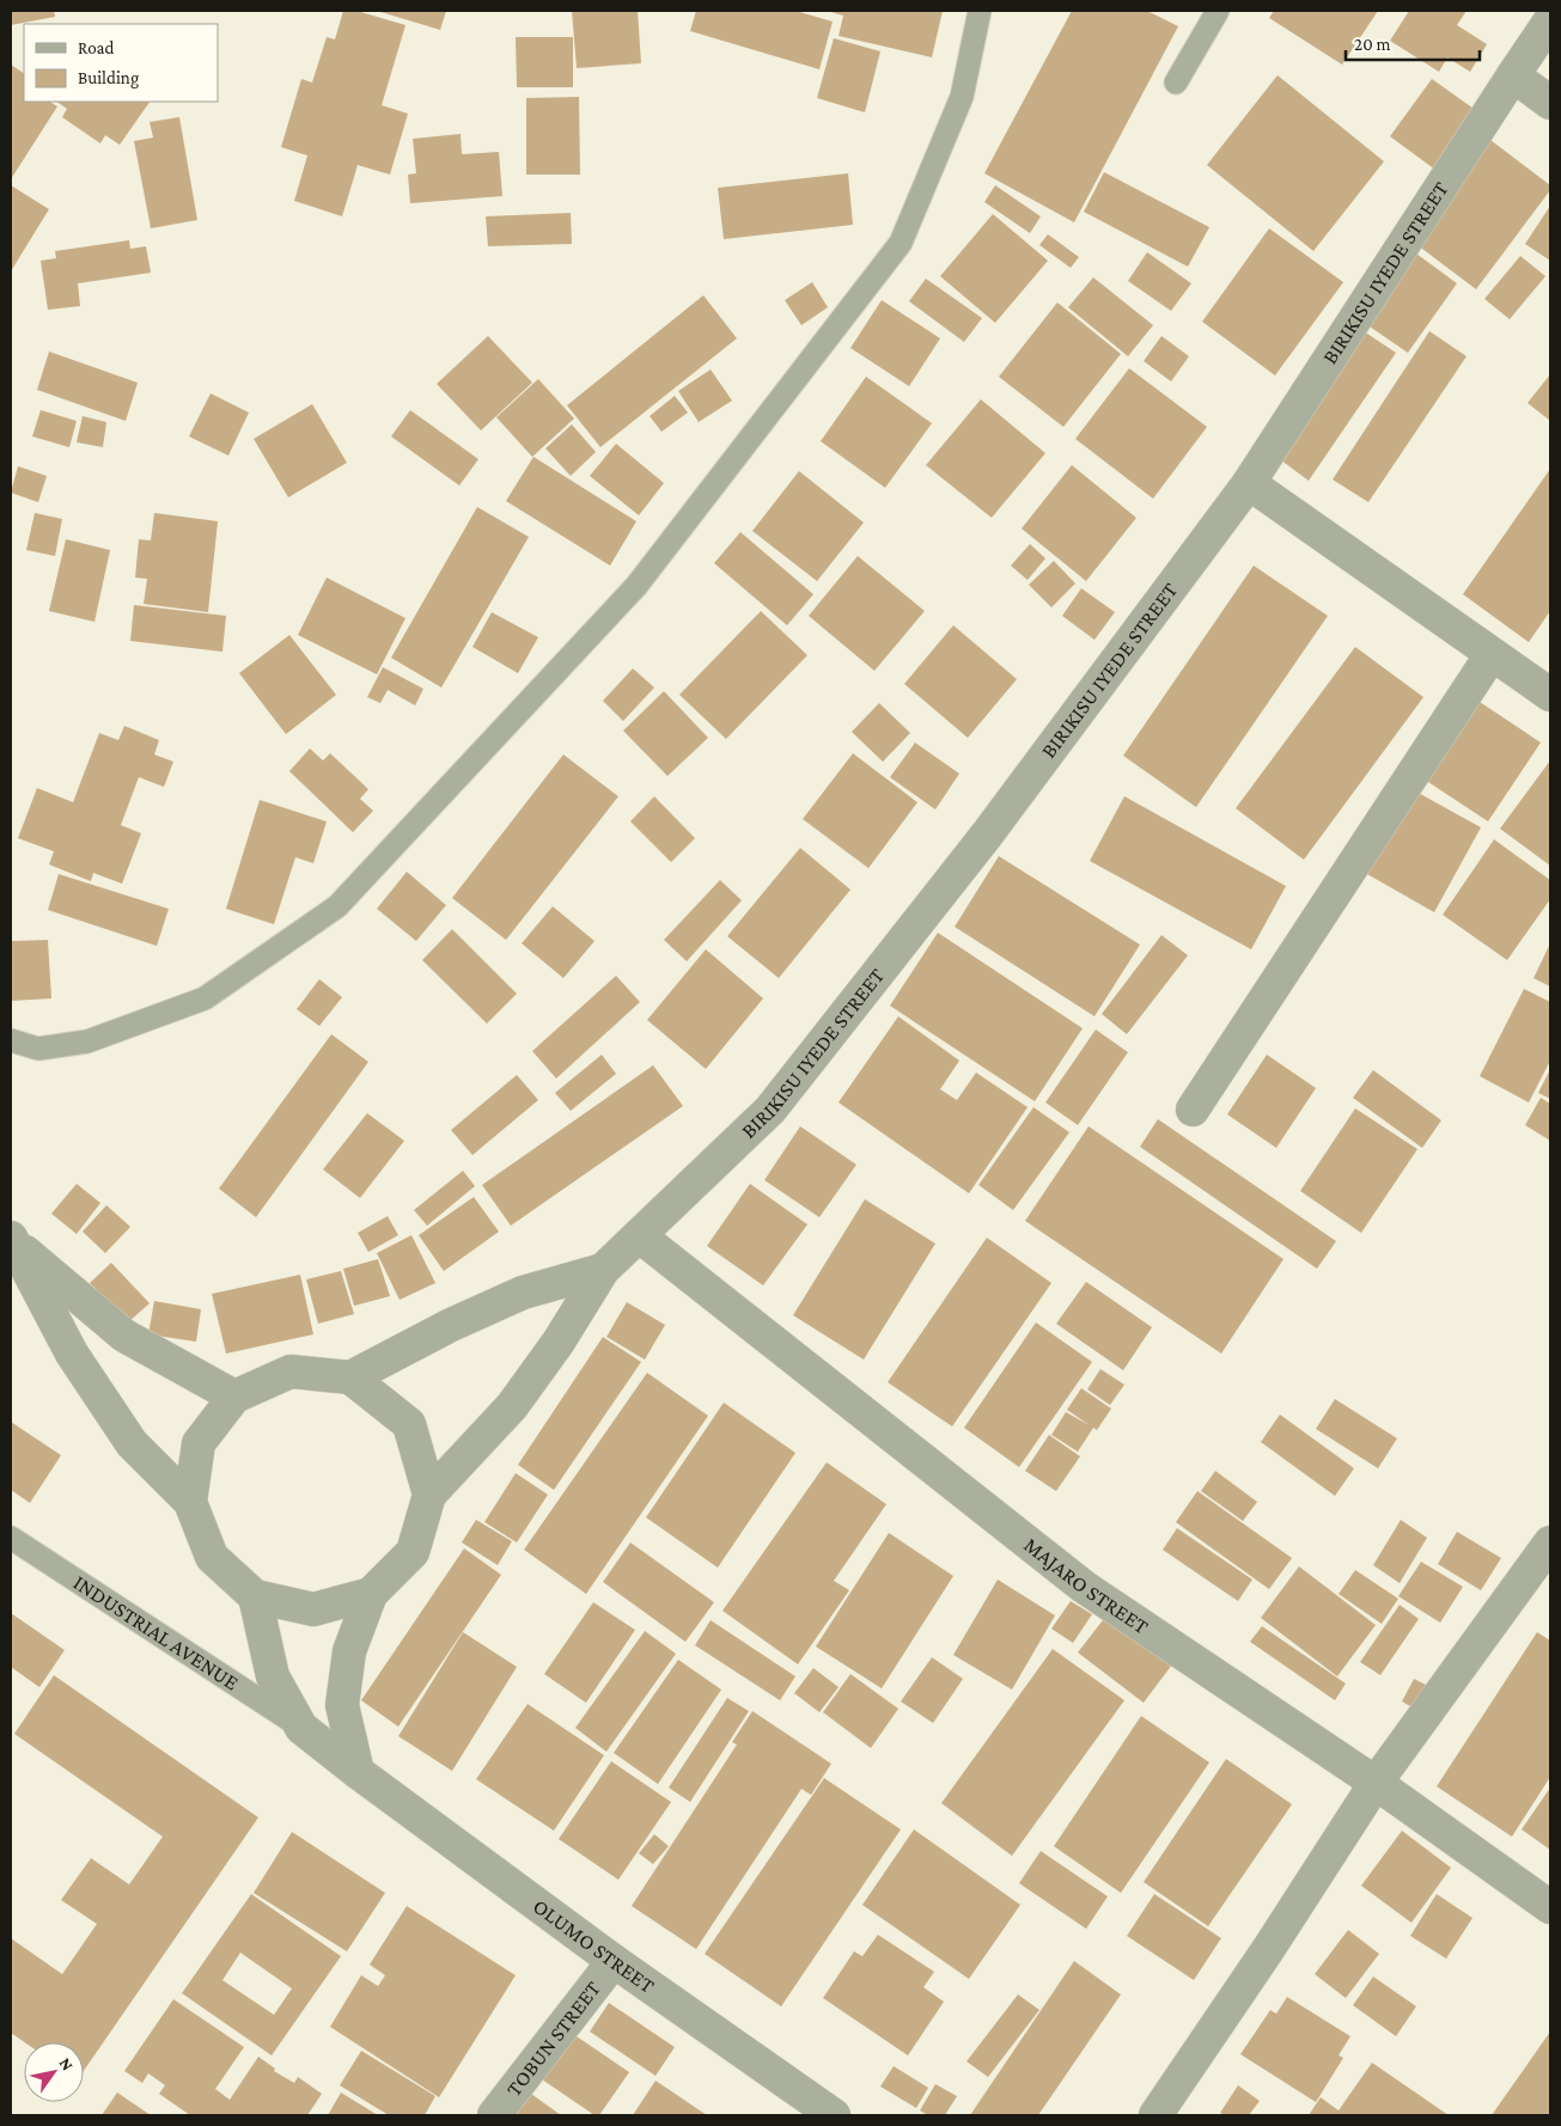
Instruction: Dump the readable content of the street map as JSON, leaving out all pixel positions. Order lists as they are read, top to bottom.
{
  "streets": {
    "street": [
      "BIRIKISU IYEDE STREET",
      "MAJARO STREET",
      "OLUMO STREET",
      "TOBUN STREET"
    ],
    "lane": ["INDUSTRIAL AVENUE"]
  },
  "crossings": [
    ["BIRIKISU IYEDE STREET", "MAJARO STREET"],
    ["INDUSTRIAL AVENUE", "OLUMO STREET"],
    ["OLUMO STREET", "TOBUN STREET"]
  ],
  "legend": ["Road", "Building"],
  "scale_bar": "20 m",
  "north": "top right"
}
